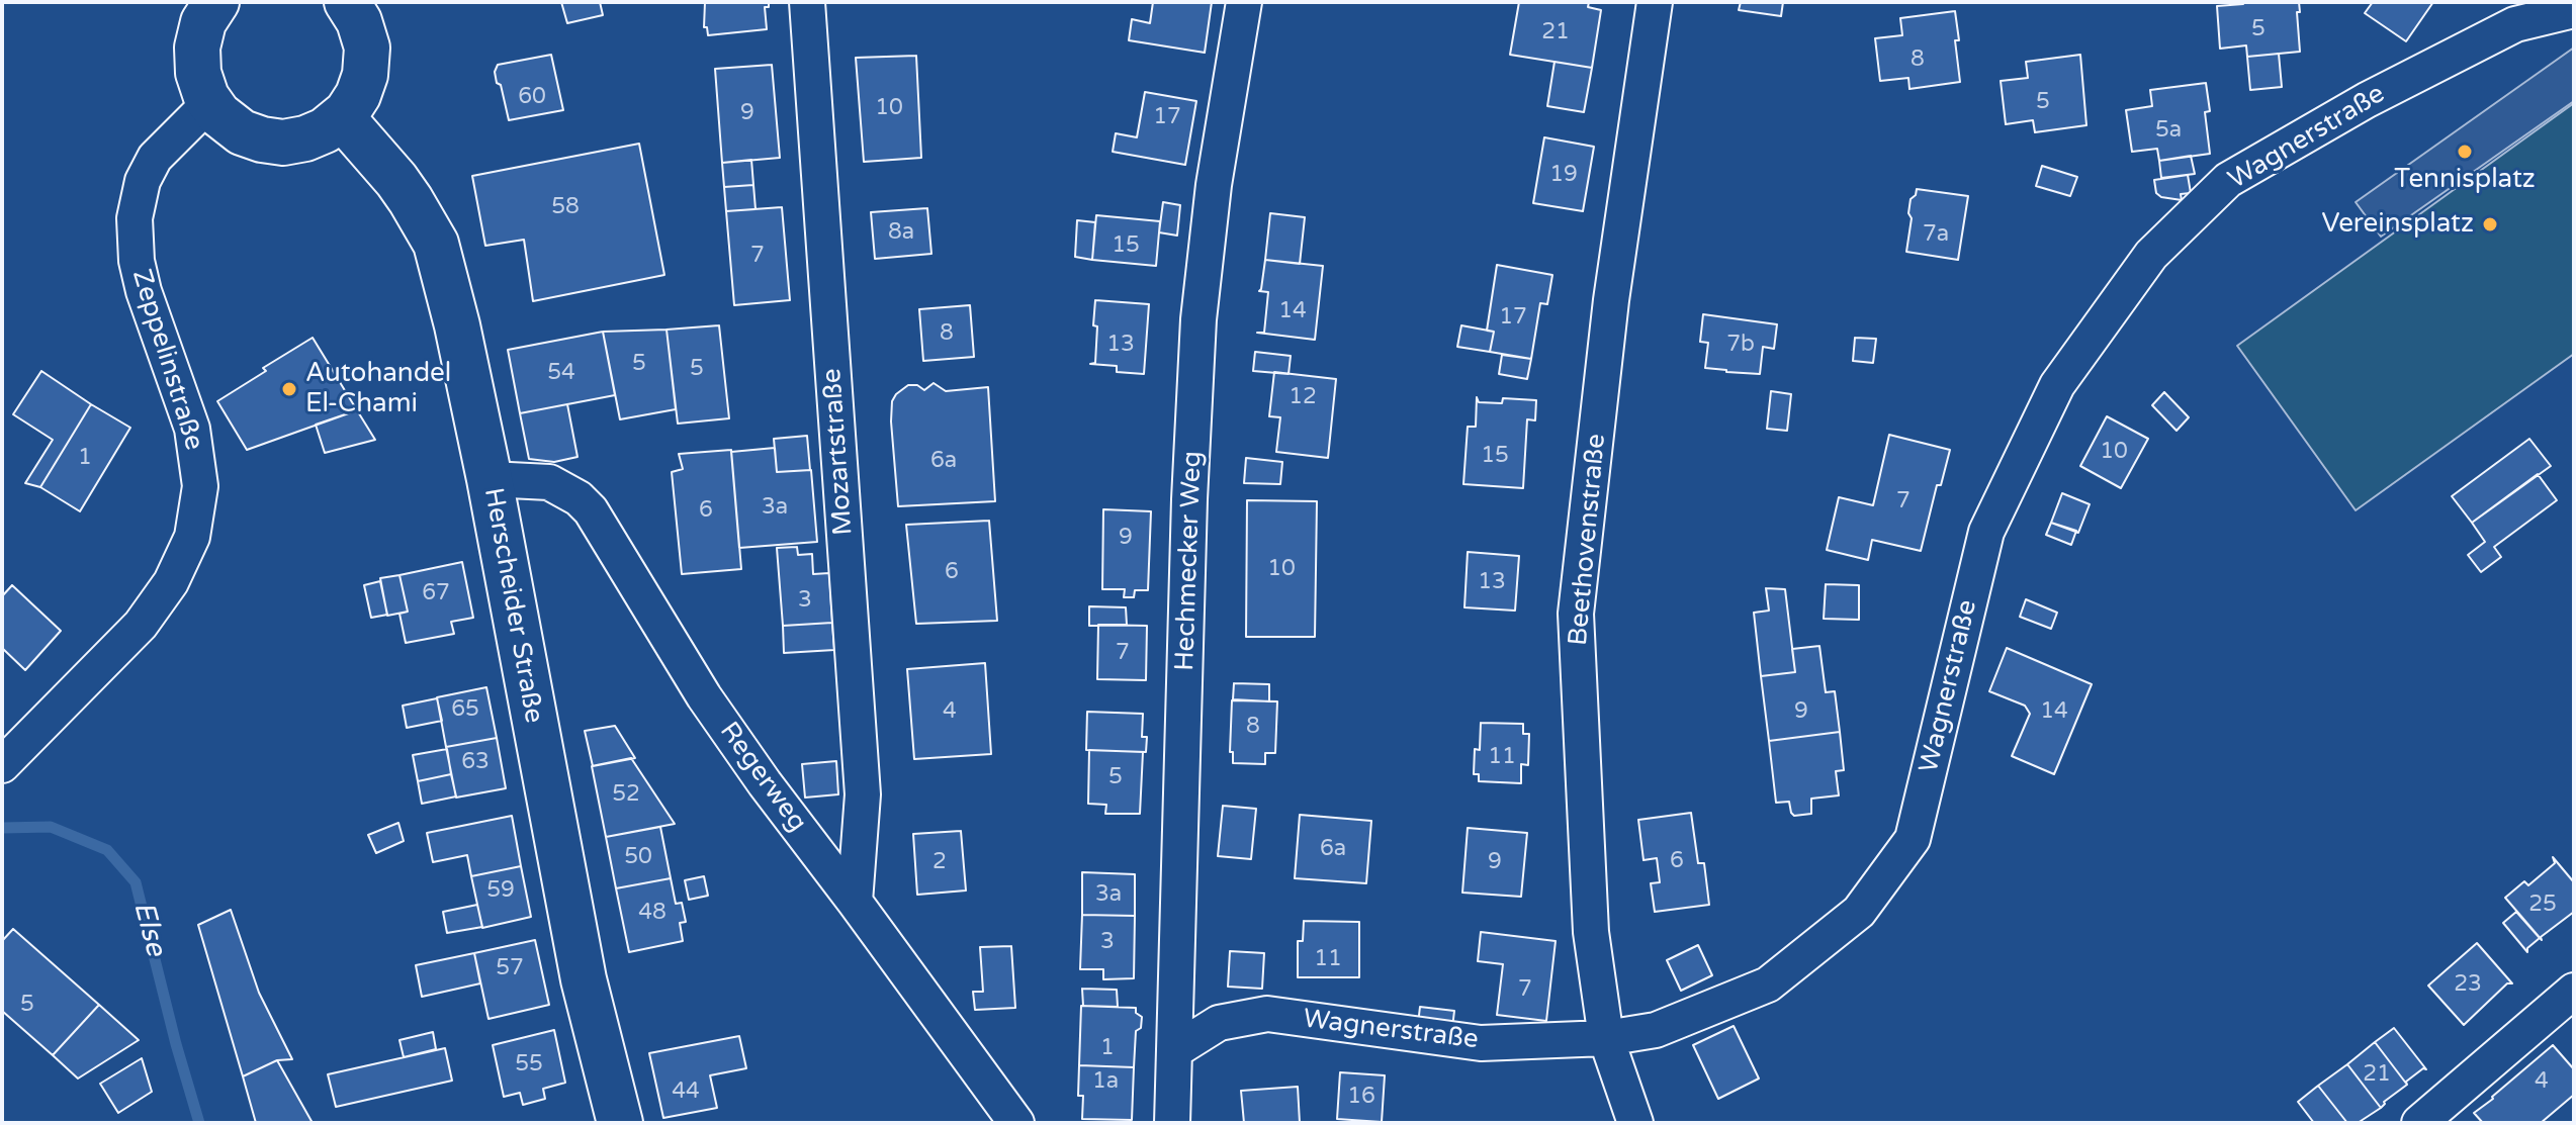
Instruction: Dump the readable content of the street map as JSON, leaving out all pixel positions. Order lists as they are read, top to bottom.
{
  "streets": {
    "main road": ["Herscheider Straße"],
    "street": [
      "Wagnerstraße",
      "Zeppelinstraße",
      "Mozartstraße",
      "Beethovenstraße",
      "Hechmecker Weg",
      "Regerweg"
    ]
  },
  "crossings": [
    ["Wagnerstraße", "Beethovenstraße"],
    ["Wagnerstraße", "Hechmecker Weg"],
    ["Mozartstraße", "Regerweg"],
    ["Herscheider Straße", "Regerweg"]
  ],
  "water": ["Else"],
  "places": ["Tennisplatz", "Vereinsplatz", "Autohandel El-Chami"],
  "house_numbers": [
    "5",
    "21",
    "8",
    "60",
    "5",
    "10",
    "9",
    "17",
    "5a",
    "19",
    "58",
    "8a",
    "7a",
    "15",
    "7",
    "14",
    "17",
    "8",
    "13",
    "7b",
    "5",
    "5",
    "54",
    "12",
    "10",
    "15",
    "1",
    "6a",
    "7",
    "3a",
    "6",
    "9",
    "10",
    "6",
    "13",
    "67",
    "3",
    "7",
    "65",
    "4",
    "9",
    "14",
    "8",
    "11",
    "63",
    "5",
    "52",
    "6a",
    "50",
    "6",
    "2",
    "9",
    "59",
    "3a",
    "25",
    "48",
    "3",
    "11",
    "57",
    "23",
    "7",
    "5",
    "1",
    "55",
    "21",
    "1a",
    "4",
    "44",
    "16"
  ]
}
